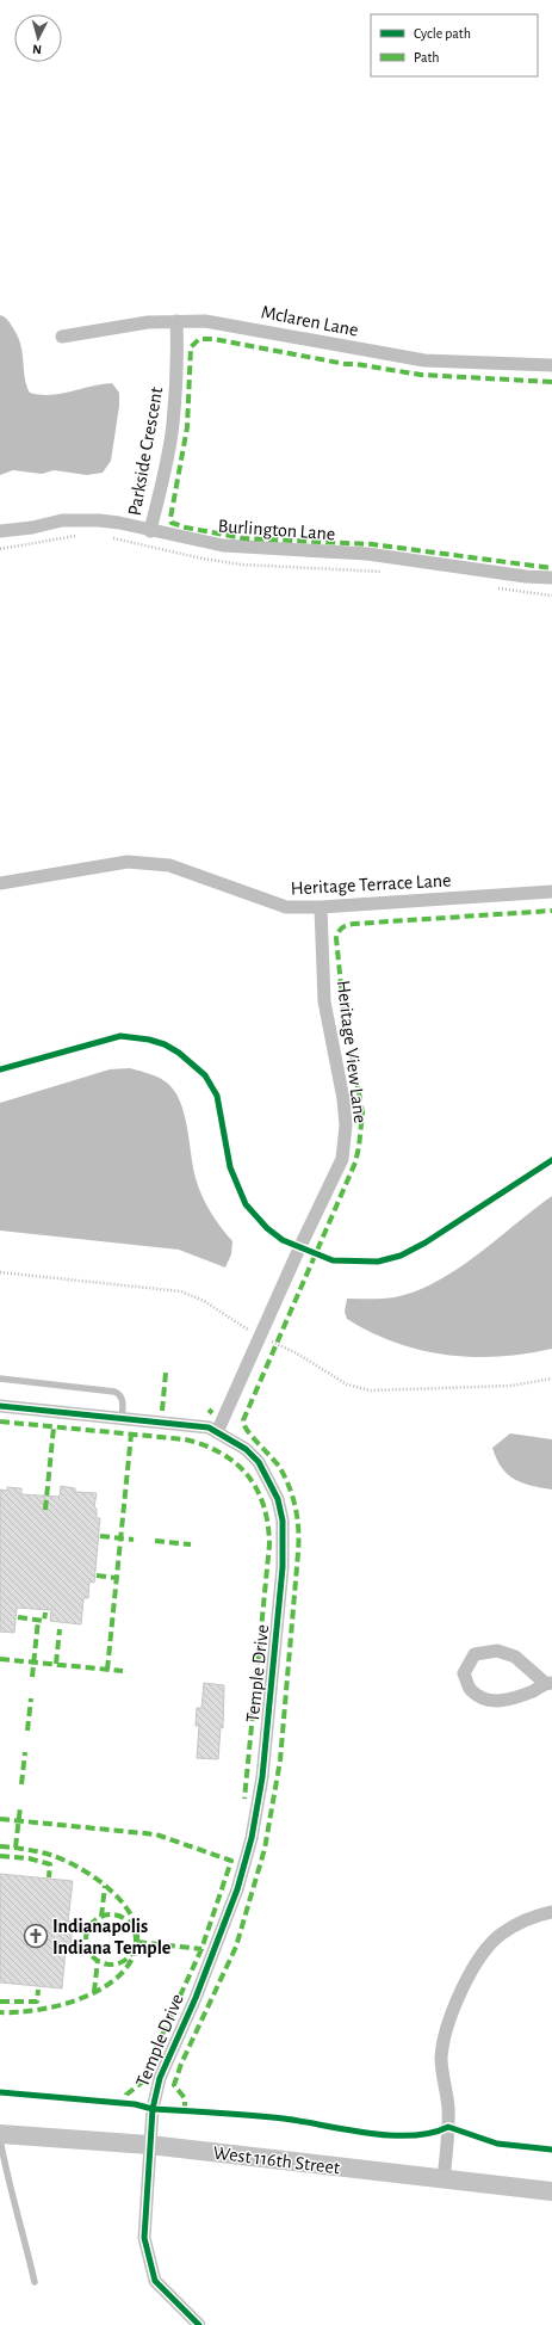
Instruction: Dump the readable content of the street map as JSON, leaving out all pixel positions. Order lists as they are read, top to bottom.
{
  "streets": {
    "main road": ["West 116th Street"],
    "street": [
      "Mclaren Lane",
      "Parkside Crescent",
      "Burlington Lane",
      "Heritage Terrace Lane",
      "Heritage View Lane",
      "Temple Drive"
    ]
  },
  "crossings": [
    ["Mclaren Lane", "Parkside Crescent"],
    ["Parkside Crescent", "Burlington Lane"],
    ["Heritage Terrace Lane", "Heritage View Lane"],
    ["Heritage View Lane", "Temple Drive"],
    ["Temple Drive", "West 116th Street"]
  ],
  "places": {
    "church": ["Indianapolis Indiana Temple"]
  },
  "legend": ["Cycle path", "Path"],
  "north": "bottom"
}
